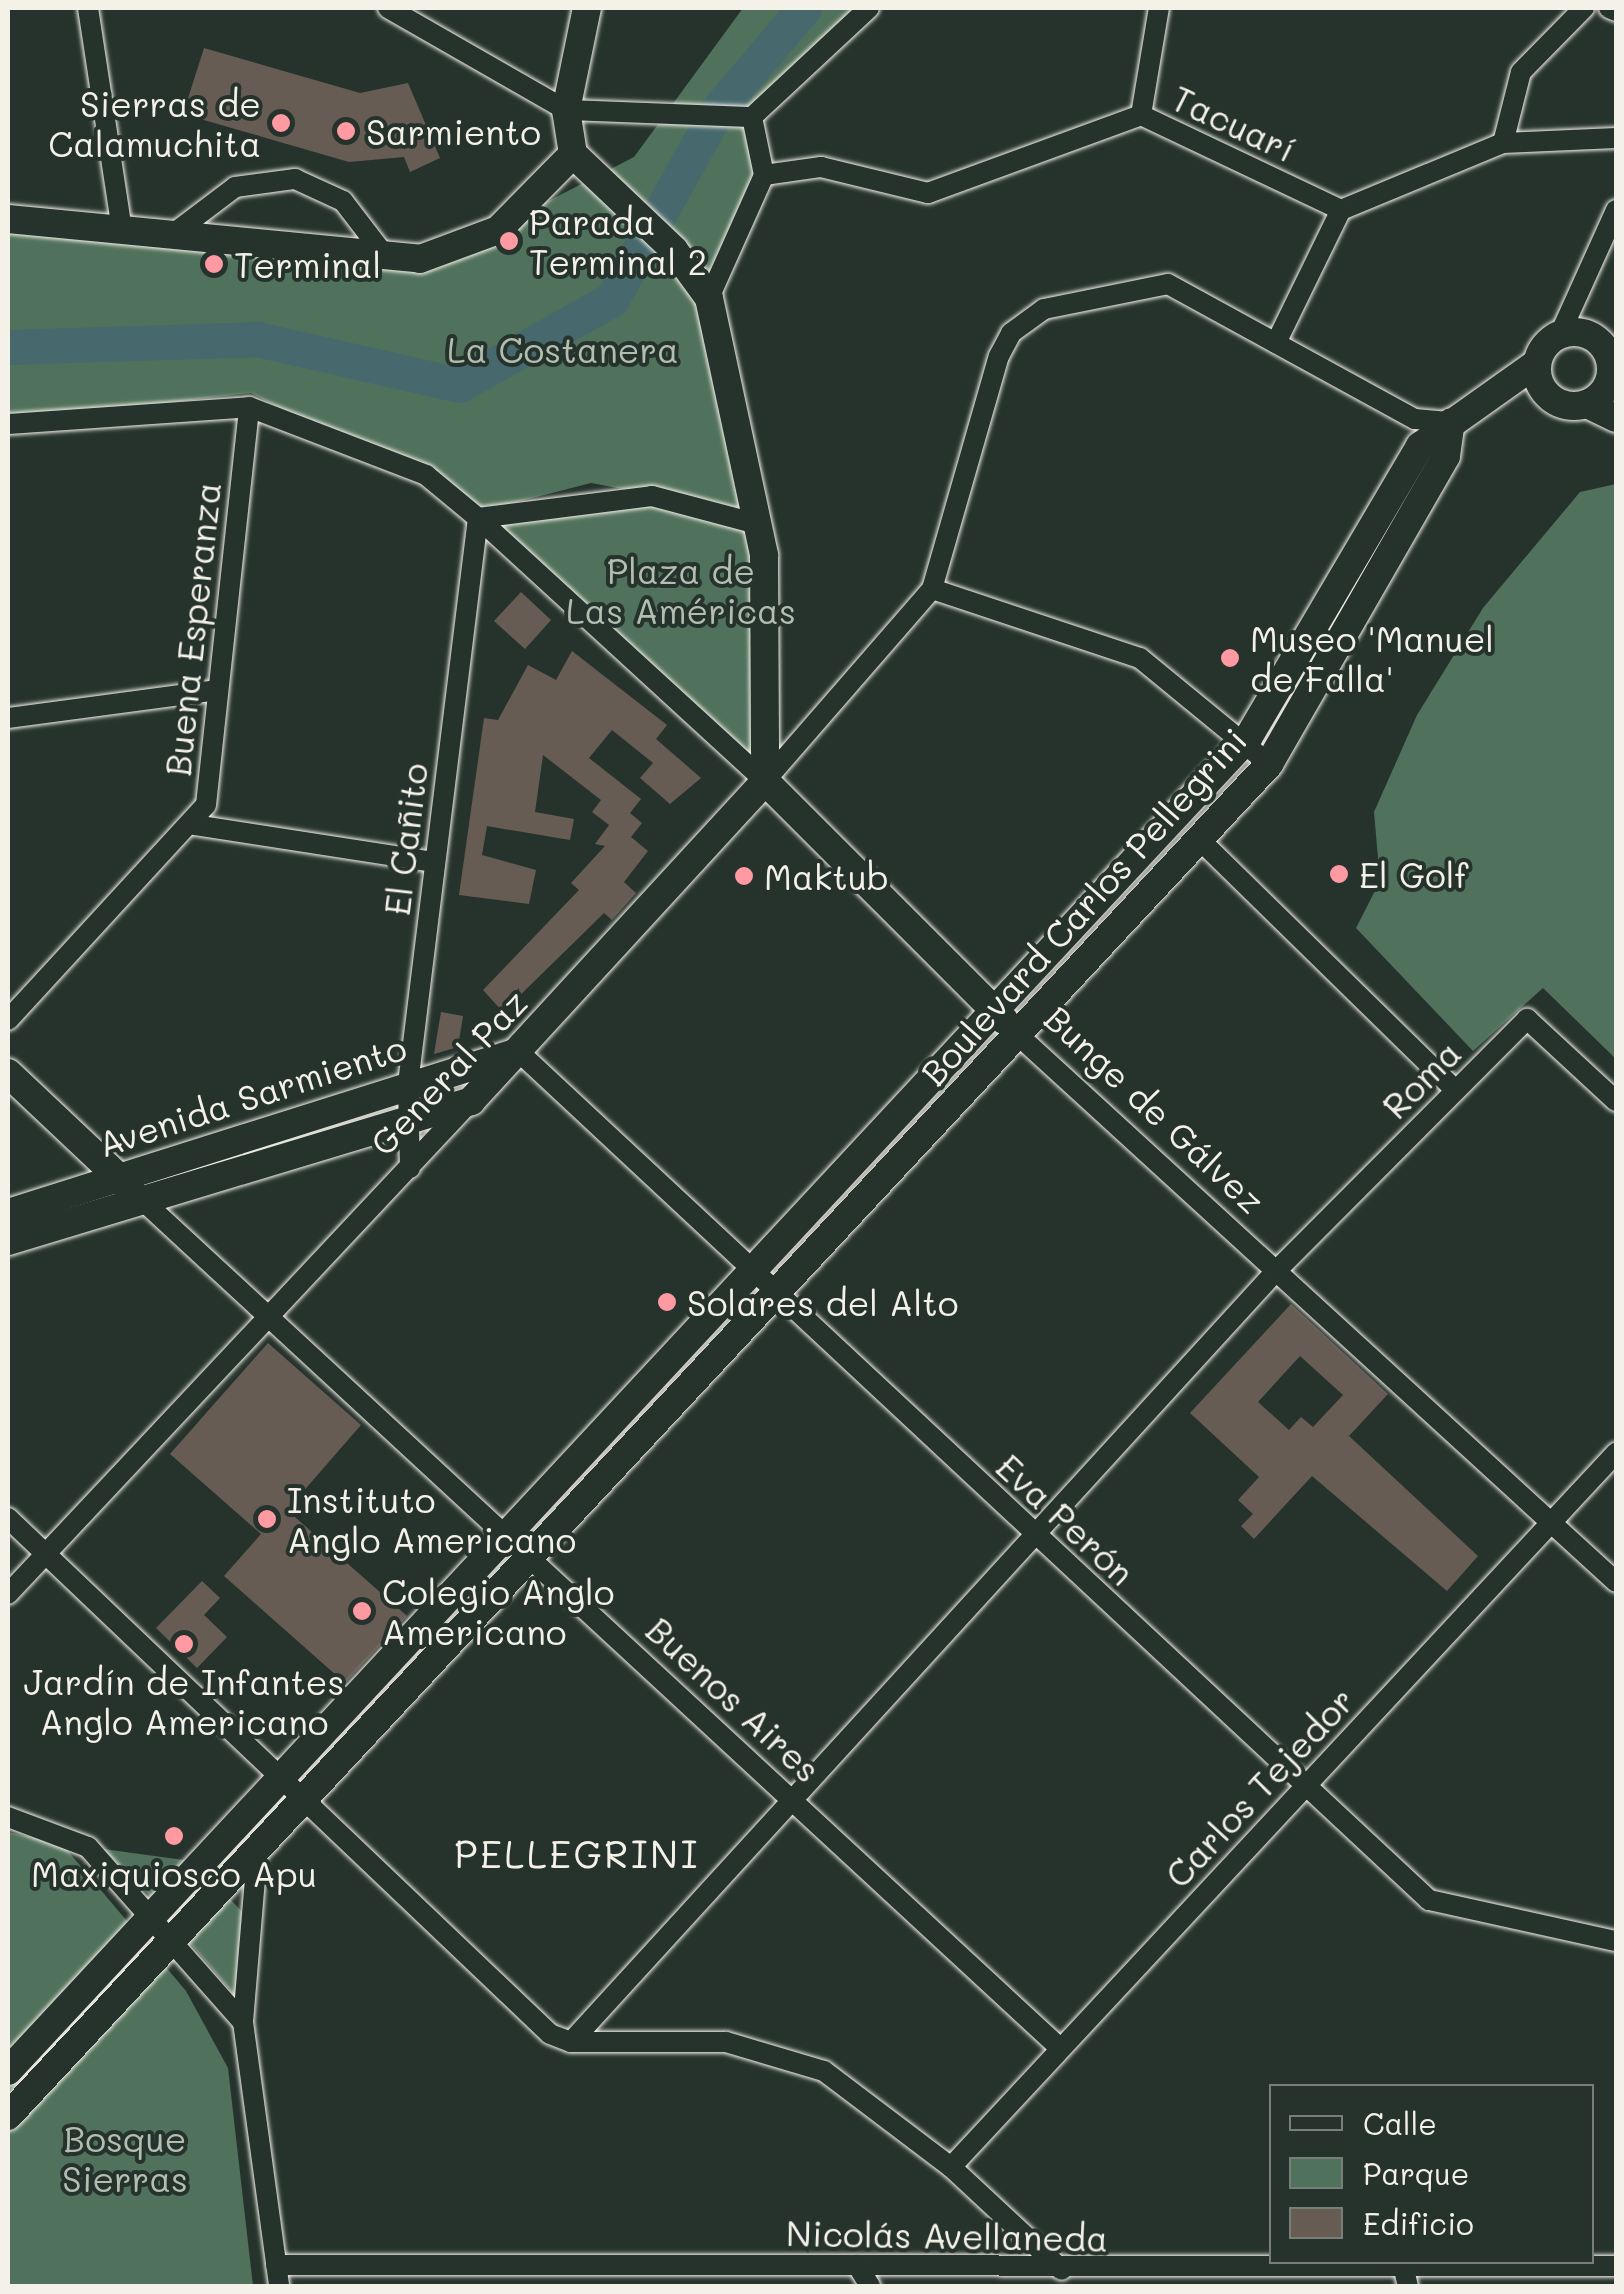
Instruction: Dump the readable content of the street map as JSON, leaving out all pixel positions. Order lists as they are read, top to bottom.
{
  "streets": {
    "street": [
      "Tacuarí",
      "Buena Esperanza",
      "El Cañito",
      "Boulevard Carlos Pellegrini",
      "General Paz",
      "Roma",
      "Avenida Sarmiento",
      "Bunge de Gálvez",
      "Eva Perón",
      "Buenos Aires",
      "Carlos Tejedor",
      "Nicolás Avellaneda"
    ]
  },
  "crossings": [
    ["Buena Esperanza", "Bunge de Gálvez"],
    ["El Cañito", "General Paz"],
    ["El Cañito", "Avenida Sarmiento"],
    ["El Cañito", "Bunge de Gálvez"],
    ["Boulevard Carlos Pellegrini", "Bunge de Gálvez"],
    ["Boulevard Carlos Pellegrini", "Eva Perón"],
    ["Boulevard Carlos Pellegrini", "Buenos Aires"],
    ["General Paz", "Avenida Sarmiento"],
    ["General Paz", "Bunge de Gálvez"],
    ["General Paz", "Eva Perón"],
    ["General Paz", "Buenos Aires"],
    ["Roma", "Bunge de Gálvez"],
    ["Roma", "Eva Perón"],
    ["Roma", "Buenos Aires"],
    ["Avenida Sarmiento", "Eva Perón"],
    ["Avenida Sarmiento", "Buenos Aires"],
    ["Bunge de Gálvez", "Carlos Tejedor"],
    ["Eva Perón", "Carlos Tejedor"],
    ["Buenos Aires", "Carlos Tejedor"]
  ],
  "districts": ["PELLEGRINI"],
  "parks": ["La Costanera", "Plaza de Las Américas", "Bosque Sierras"],
  "places": [
    "Sierras de Calamuchita",
    "Sarmiento",
    "Parada Terminal 2",
    "Terminal",
    "Museo 'Manuel de Falla'",
    "El Golf",
    "Maktub",
    "Solares del Alto",
    "Instituto Anglo Americano",
    "Colegio Anglo Americano",
    "Jardín de Infantes Anglo Americano",
    "Maxiquiosco Apu"
  ],
  "legend": ["Calle", "Parque", "Edificio"]
}
